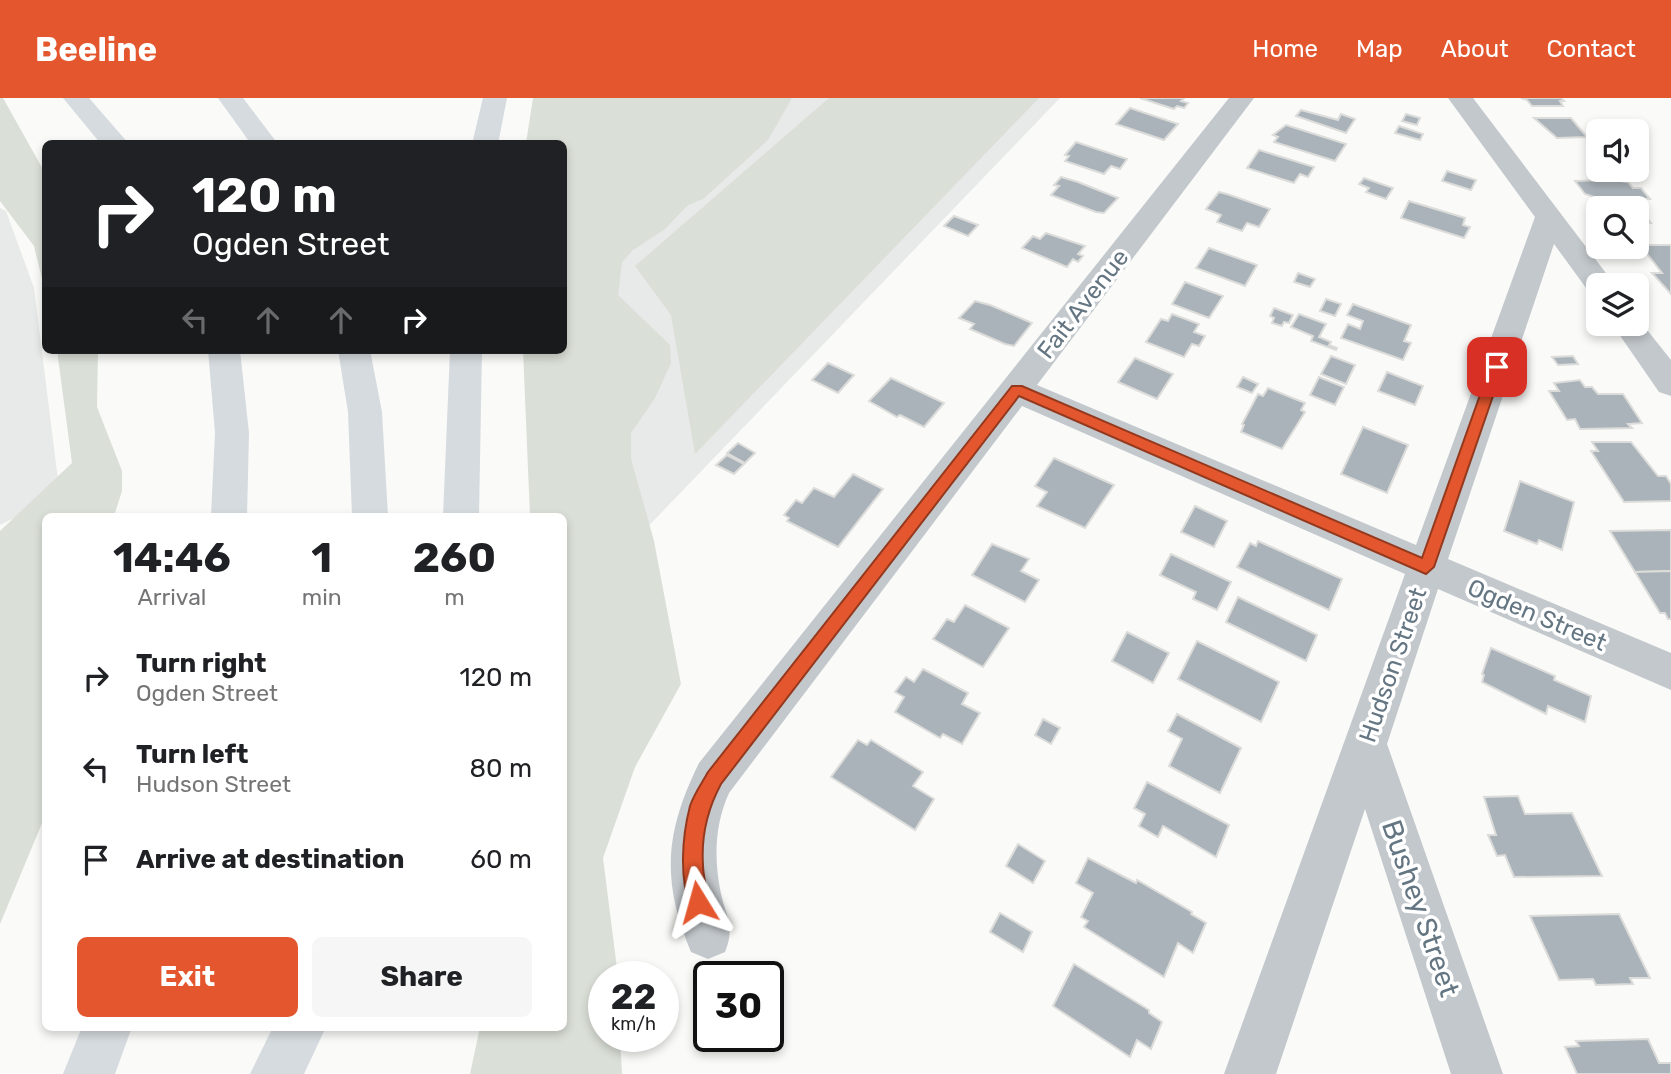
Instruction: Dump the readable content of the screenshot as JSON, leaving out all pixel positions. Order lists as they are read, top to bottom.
{
  "streets": {
    "street": [
      "Fait Avenue",
      "Ogden Street",
      "Hudson Street",
      "Bushey Street"
    ]
  },
  "crossings": [
    ["Fait Avenue", "Ogden Street"],
    ["Ogden Street", "Hudson Street"],
    ["Hudson Street", "Bushey Street"]
  ],
  "page": {
    "header": "Beeline",
    "nav": [
      "Home",
      "Map",
      "About",
      "Contact"
    ],
    "turn": ["120 m", "Ogden Street"],
    "eta": [
      "14:46",
      "Arrival",
      "1",
      "min",
      "260",
      "m"
    ],
    "list": [
      {
        "name": "Turn right",
        "note": "Ogden Street",
        "value": "120 m"
      },
      {
        "name": "Turn left",
        "note": "Hudson Street",
        "value": "80 m"
      },
      {
        "name": "Arrive at destination",
        "value": "60 m"
      }
    ],
    "buttons": ["Exit", "Share"],
    "speed": "22 km/h",
    "limit": "30"
  }
}
